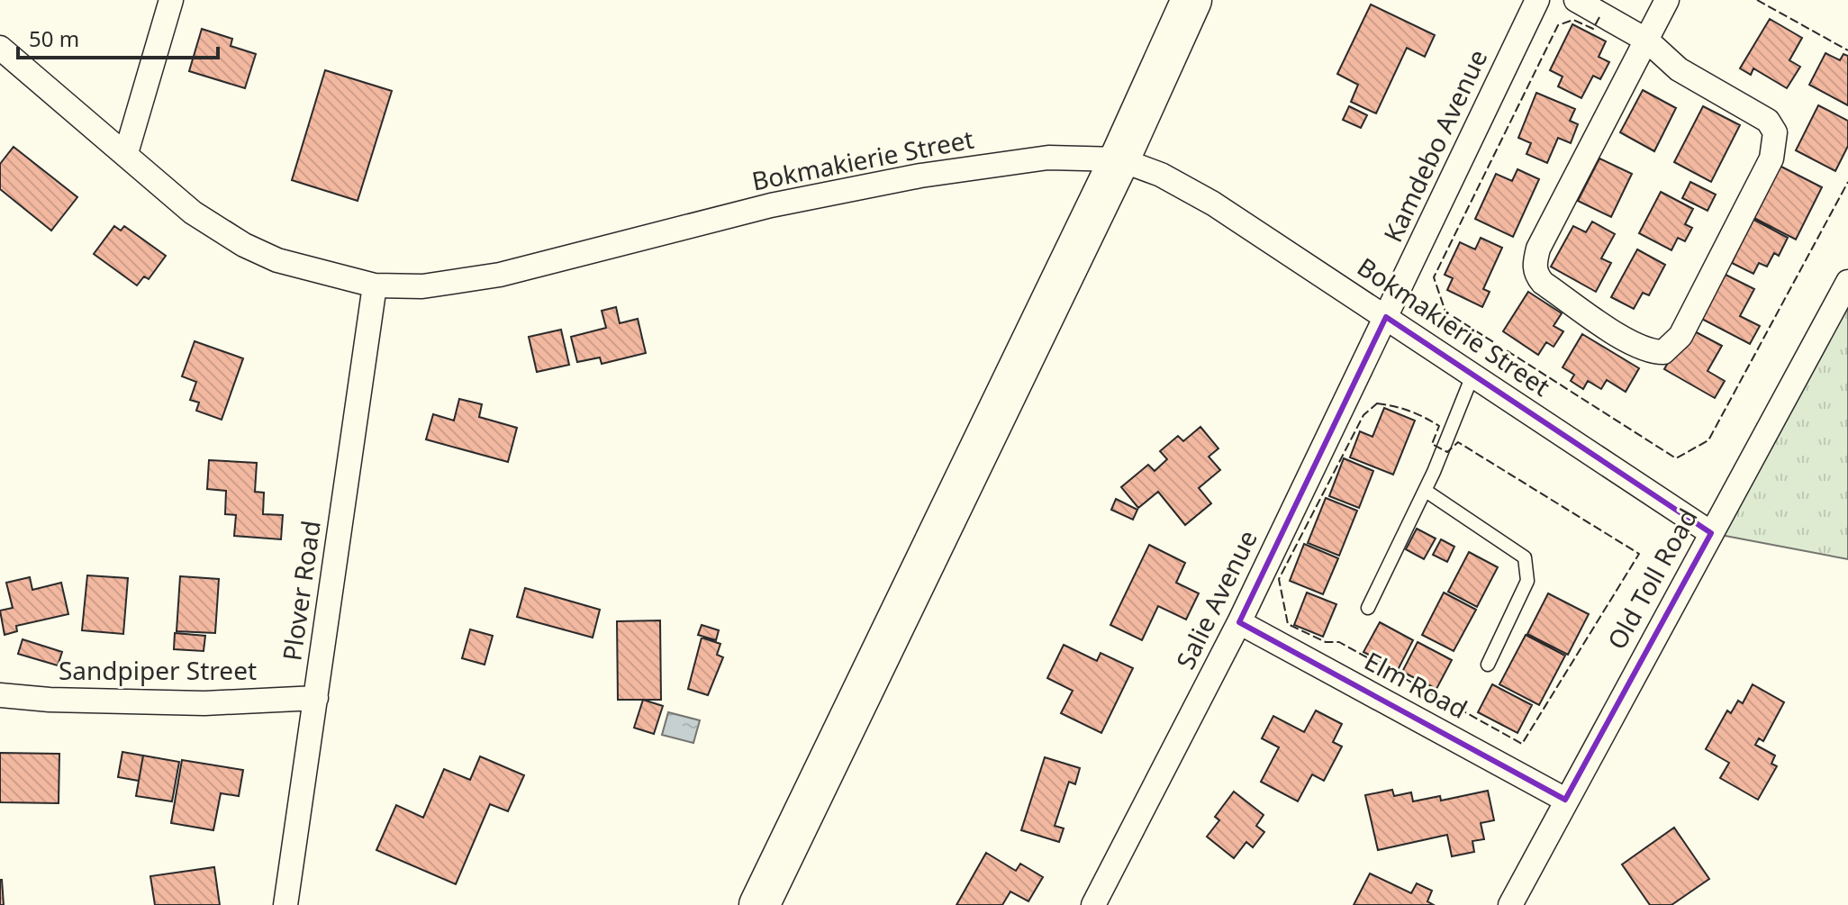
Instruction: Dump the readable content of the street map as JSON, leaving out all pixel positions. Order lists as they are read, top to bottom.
{
  "streets": {
    "street": [
      "Kamdebo Avenue",
      "Bokmakierie Street",
      "Old Toll Road",
      "Plover Road",
      "Salie Avenue",
      "Sandpiper Street",
      "Elm Road"
    ]
  },
  "crossings": [
    ["Kamdebo Avenue", "Bokmakierie Street"],
    ["Kamdebo Avenue", "Salie Avenue"],
    ["Bokmakierie Street", "Old Toll Road"],
    ["Bokmakierie Street", "Plover Road"],
    ["Bokmakierie Street", "Salie Avenue"],
    ["Old Toll Road", "Elm Road"],
    ["Plover Road", "Sandpiper Street"],
    ["Salie Avenue", "Elm Road"]
  ],
  "scale_bar": "50 m"
}
